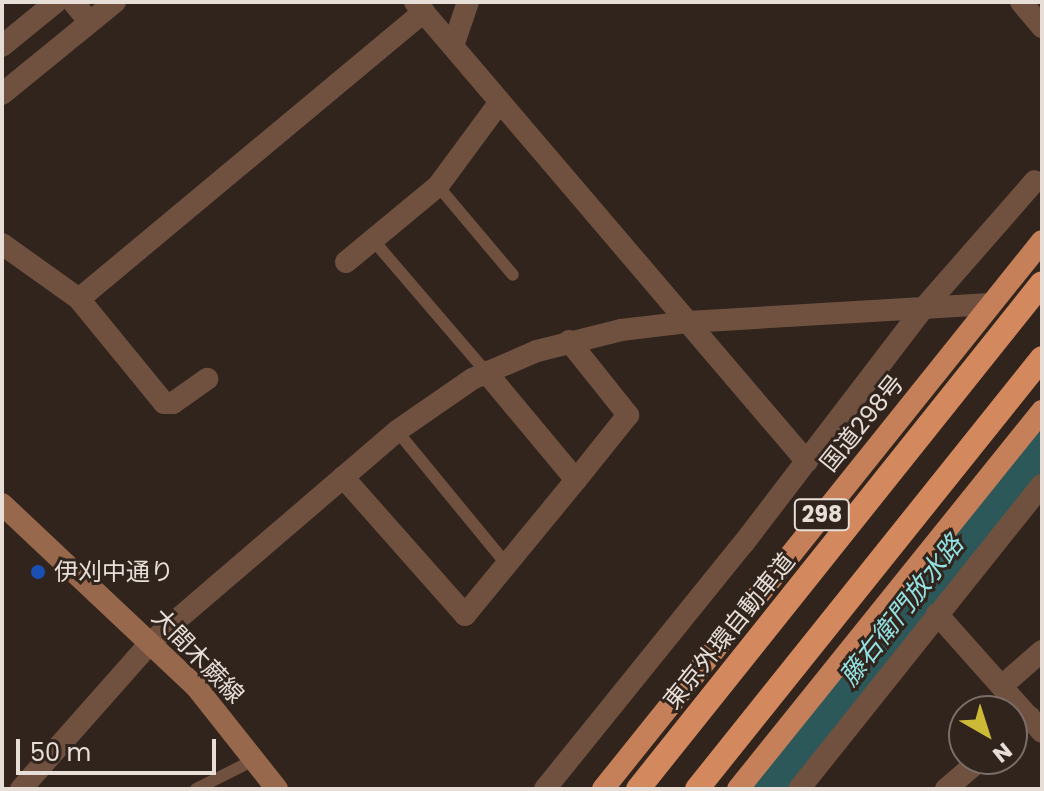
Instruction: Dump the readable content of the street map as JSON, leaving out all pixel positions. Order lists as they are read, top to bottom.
{
  "streets": {
    "highway": ["国道298号", "298", "東京外環自動車道"],
    "main road": ["大間木蕨線"]
  },
  "water": ["藤右衛門放水路"],
  "places": ["伊刈中通り"],
  "scale_bar": "50 m",
  "north": "bottom right"
}
